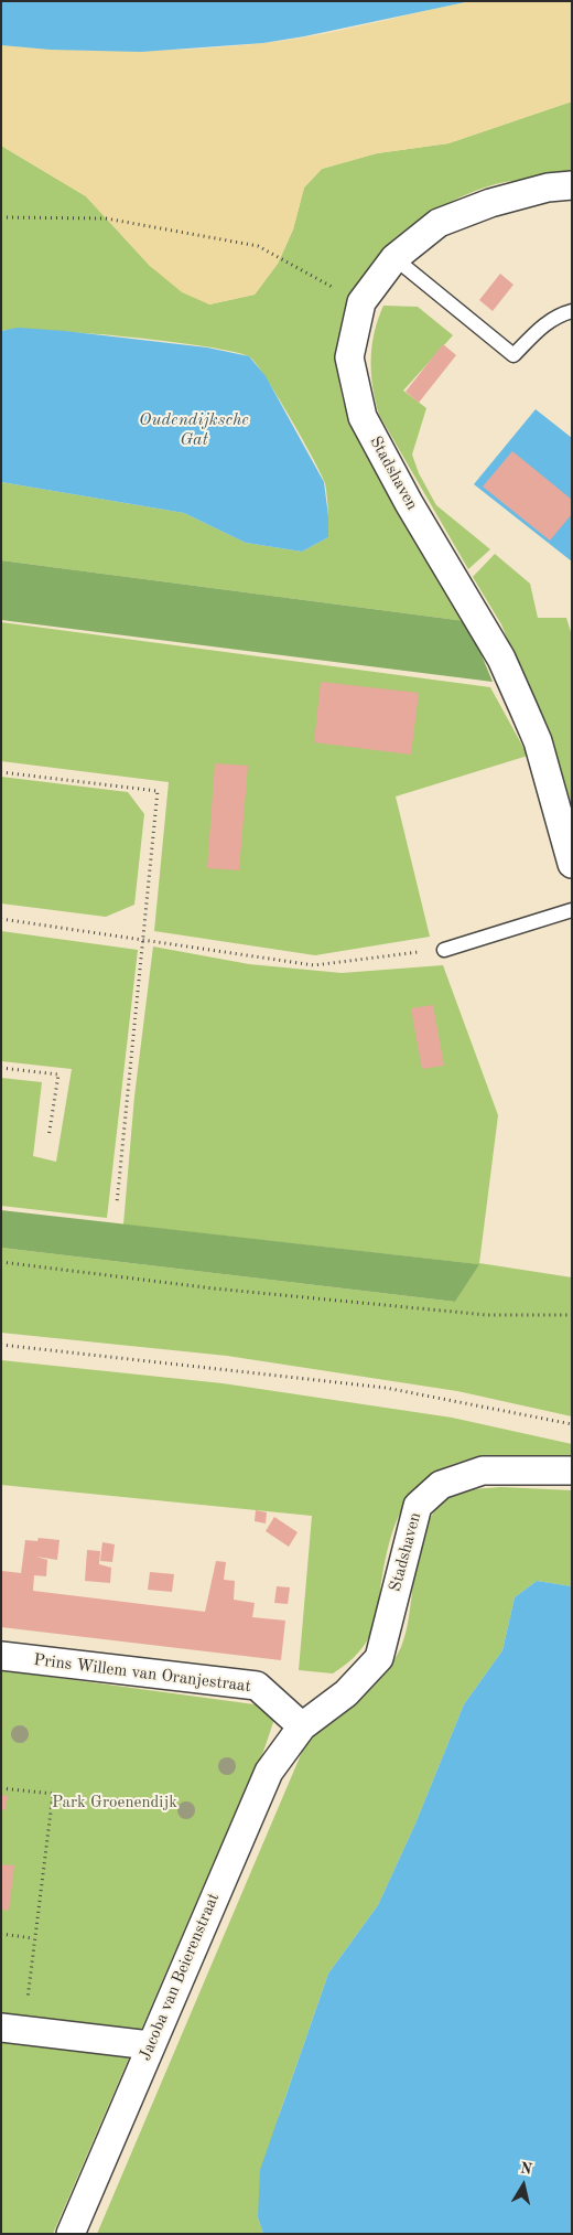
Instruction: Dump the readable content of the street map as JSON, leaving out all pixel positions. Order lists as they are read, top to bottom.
{
  "streets": {
    "street": ["Stadshaven", "Prins Willem van Oranjestraat", "Jacoba van Beierenstraat"]
  },
  "crossings": [
    ["Stadshaven", "Prins Willem van Oranjestraat"],
    ["Stadshaven", "Jacoba van Beierenstraat"],
    ["Prins Willem van Oranjestraat", "Jacoba van Beierenstraat"]
  ],
  "water": ["Oudendijksche Gat"],
  "parks": ["Park Groenendijk"],
  "north": "top"
}
